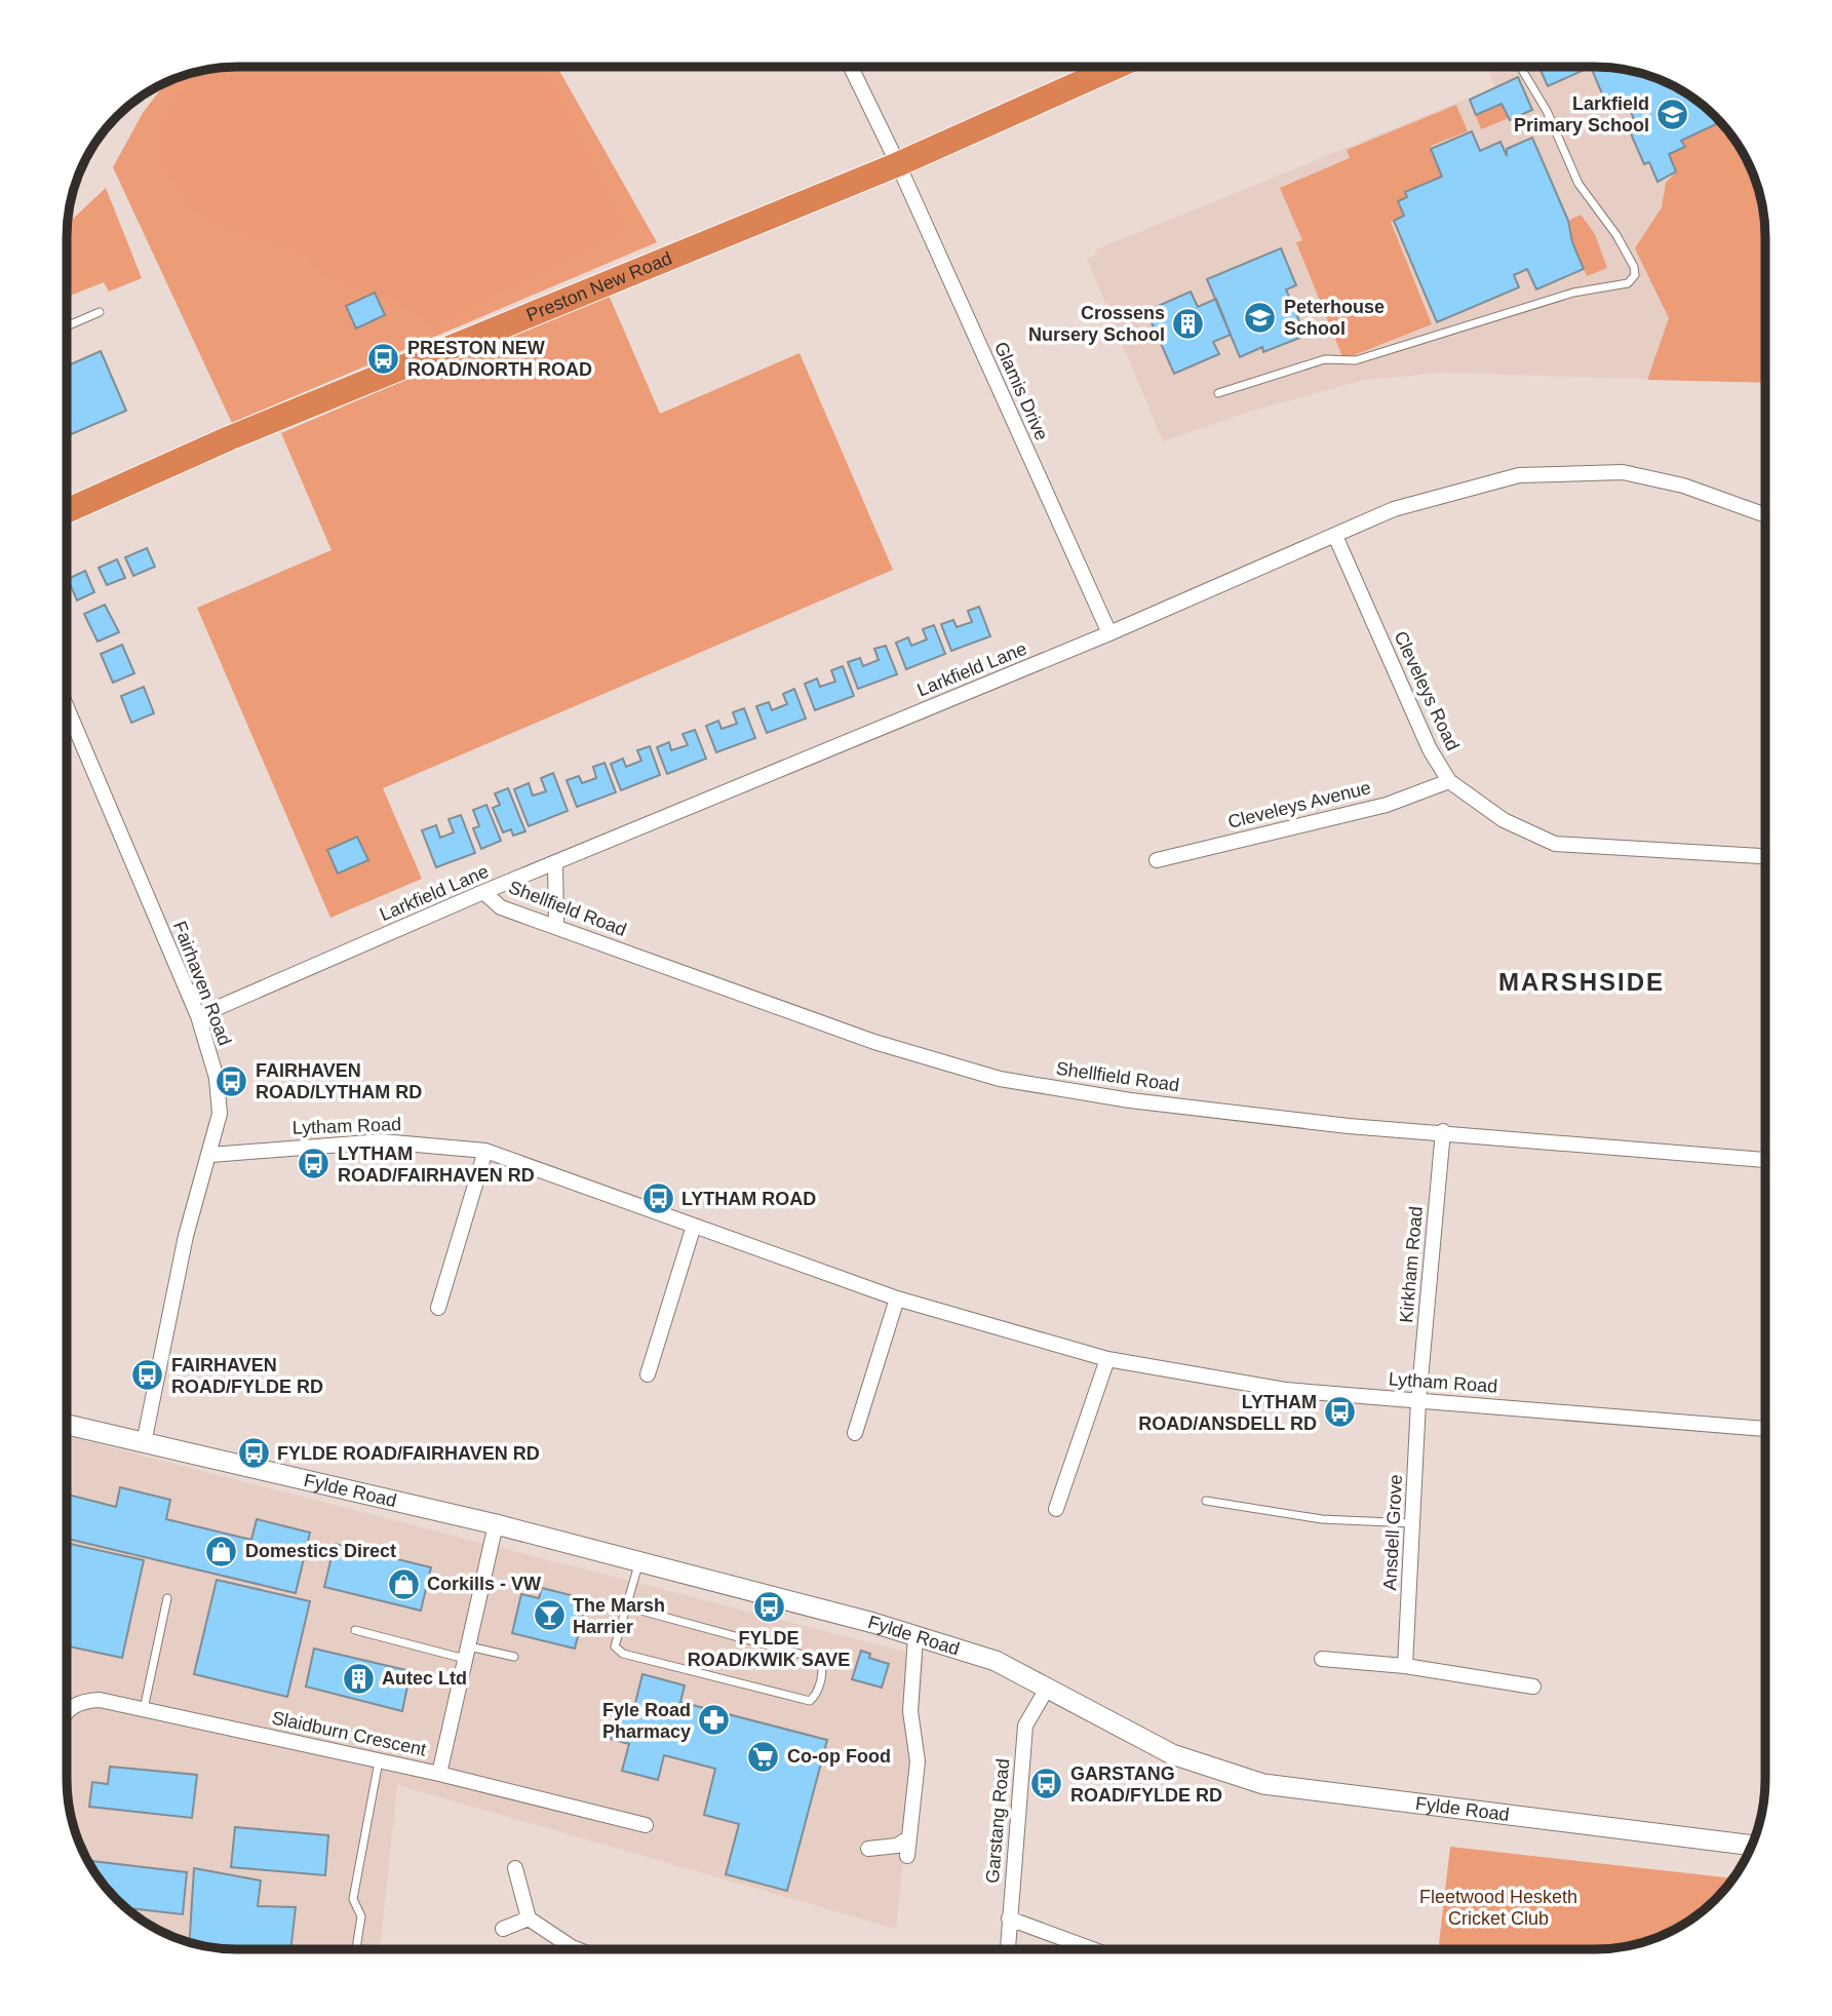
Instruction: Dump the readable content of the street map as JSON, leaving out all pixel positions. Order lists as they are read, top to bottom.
{
  "streets": {
    "highway": ["Preston New Road"],
    "street": [
      "Glamis Drive",
      "Larkfield Lane",
      "Cleveleys Road",
      "Cleveleys Avenue",
      "Shellfield Road",
      "Fairhaven Road",
      "Lytham Road",
      "Kirkham Road",
      "Fylde Road",
      "Ansdell Grove",
      "Slaidburn Crescent",
      "Garstang Road"
    ]
  },
  "crossings": [
    ["Preston New Road", "Glamis Drive"],
    ["Glamis Drive", "Larkfield Lane"],
    ["Larkfield Lane", "Cleveleys Road"],
    ["Larkfield Lane", "Shellfield Road"],
    ["Larkfield Lane", "Fairhaven Road"],
    ["Cleveleys Road", "Cleveleys Avenue"],
    ["Shellfield Road", "Kirkham Road"],
    ["Fairhaven Road", "Lytham Road"],
    ["Fairhaven Road", "Fylde Road"],
    ["Lytham Road", "Kirkham Road"],
    ["Lytham Road", "Ansdell Grove"],
    ["Kirkham Road", "Ansdell Grove"],
    ["Fylde Road", "Slaidburn Crescent"],
    ["Fylde Road", "Garstang Road"]
  ],
  "districts": ["MARSHSIDE"],
  "parks": ["Fleetwood Hesketh Cricket Club"],
  "places": {
    "school or university": ["Larkfield Primary School", "Peterhouse School"],
    "building": ["Crossens Nursery School", "Autec Ltd"],
    "bus stop": [
      "PRESTON NEW ROAD/NORTH ROAD",
      "FAIRHAVEN ROAD/LYTHAM RD",
      "LYTHAM ROAD/FAIRHAVEN RD",
      "LYTHAM ROAD",
      "FAIRHAVEN ROAD/FYLDE RD",
      "LYTHAM ROAD/ANSDELL RD",
      "FYLDE ROAD/FAIRHAVEN RD",
      "FYLDE ROAD/KWIK SAVE",
      "GARSTANG ROAD/FYLDE RD"
    ],
    "shop": ["Domestics Direct", "Corkills - VW"],
    "bar": ["The Marsh Harrier"],
    "pharmacy": ["Fyle Road Pharmacy"],
    "supermarket": ["Co-op Food"]
  }
}
